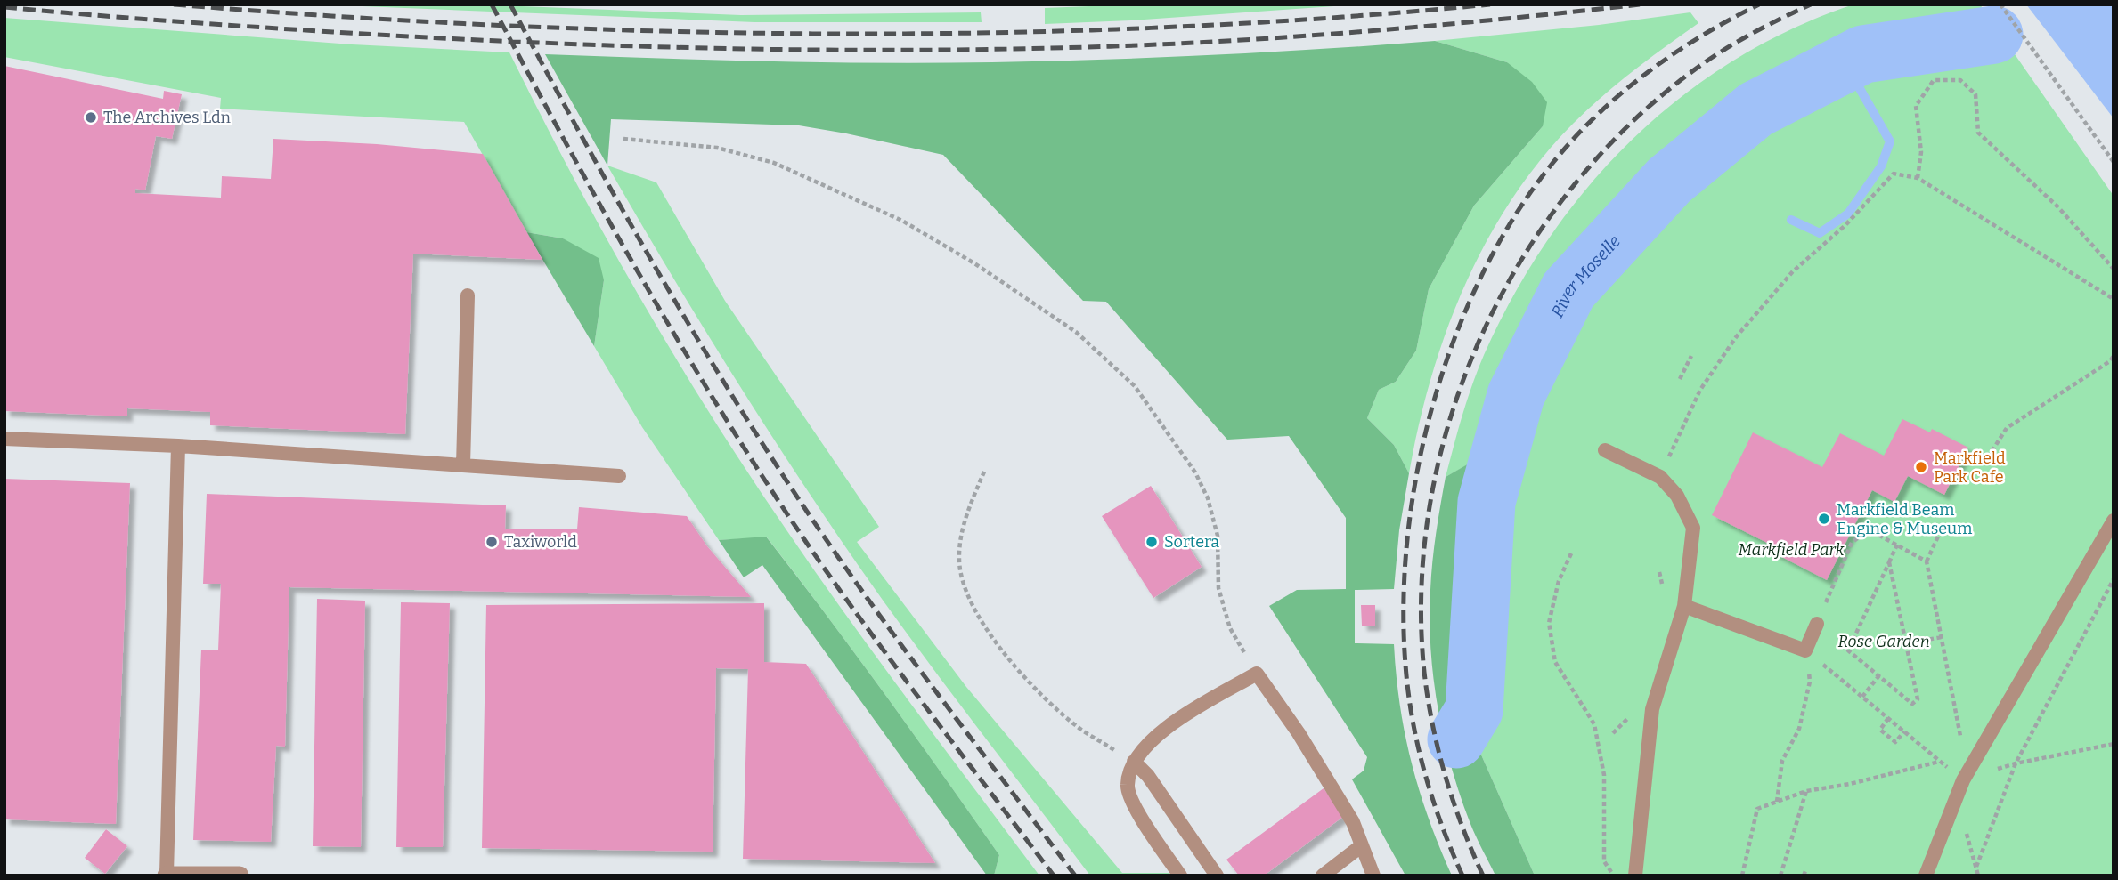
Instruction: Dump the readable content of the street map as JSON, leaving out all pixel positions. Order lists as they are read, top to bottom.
{
  "water": ["River Moselle"],
  "parks": ["Markfield Park", "Rose Garden"],
  "places": [
    "The Archives Ldn",
    "Markfield Park Cafe",
    "Markfield Beam Engine & Museum",
    "Taxiworld",
    "Sortera"
  ]
}
